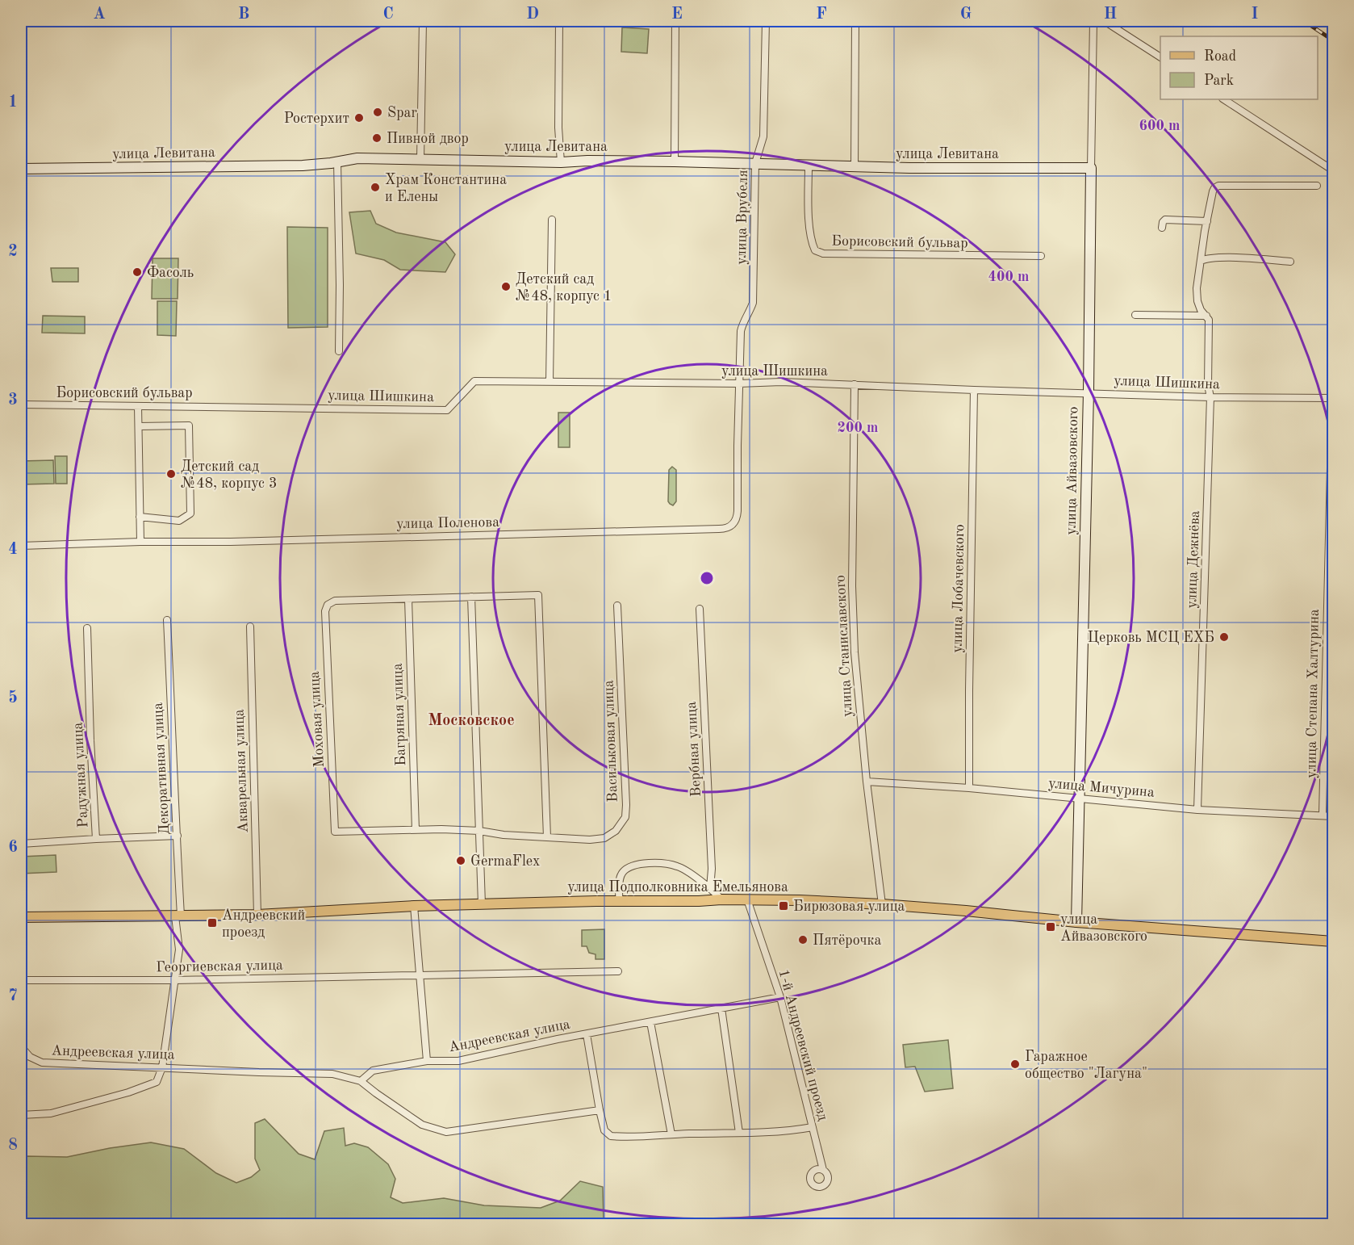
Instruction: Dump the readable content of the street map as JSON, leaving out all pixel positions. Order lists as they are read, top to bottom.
{
  "streets": {
    "main road": ["улица Подполковника Емельянова"],
    "street": [
      "улица Левитана",
      "улица Врубеля",
      "Борисовский бульвар",
      "улица Шишкина",
      "улица Айвазовского",
      "улица Поленова",
      "улица Дежнёва",
      "улица Лобачевского",
      "улица Станиславского",
      "улица Степана Халтурина",
      "Багряная улица",
      "Моховая улица",
      "Васильковая улица",
      "Вербная улица",
      "Декоративная улица",
      "Акварельная улица",
      "Радужная улица",
      "улица Мичурина",
      "Георгиевская улица",
      "Андреевская улица",
      "1-й Андреевский проезд"
    ]
  },
  "crossings": [
    ["улица Левитана", "улица Врубеля"],
    ["улица Левитана", "Борисовский бульвар"],
    ["улица Левитана", "улица Айвазовского"],
    ["улица Врубеля", "улица Шишкина"],
    ["улица Врубеля", "улица Поленова"],
    ["Борисовский бульвар", "улица Шишкина"],
    ["улица Шишкина", "улица Айвазовского"],
    ["улица Шишкина", "улица Поленова"],
    ["улица Шишкина", "улица Дежнёва"],
    ["улица Шишкина", "улица Лобачевского"],
    ["улица Шишкина", "улица Станиславского"],
    ["улица Шишкина", "улица Степана Халтурина"],
    ["улица Айвазовского", "улица Мичурина"],
    ["улица Айвазовского", "улица Подполковника Емельянова"],
    ["улица Дежнёва", "улица Мичурина"],
    ["улица Лобачевского", "улица Мичурина"],
    ["улица Станиславского", "улица Мичурина"],
    ["улица Станиславского", "улица Подполковника Емельянова"],
    ["улица Степана Халтурина", "улица Мичурина"],
    ["Багряная улица", "Моховая улица"],
    ["Моховая улица", "Васильковая улица"],
    ["Декоративная улица", "Радужная улица"],
    ["Декоративная улица", "улица Подполковника Емельянова"],
    ["Декоративная улица", "Георгиевская улица"],
    ["Декоративная улица", "Андреевская улица"],
    ["Акварельная улица", "улица Подполковника Емельянова"],
    ["улица Подполковника Емельянова", "1-й Андреевский проезд"],
    ["Андреевская улица", "1-й Андреевский проезд"]
  ],
  "districts": ["Московское"],
  "places": {
    "other": [
      "Spar",
      "Ростерхит",
      "Пивной двор",
      "Храм Константина и Елены",
      "Фасоль",
      "Детский сад №48, корпус 1",
      "Детский сад №48, корпус 3",
      "Церковь МСЦ ЕХБ",
      "GermaFlex",
      "Пятёрочка",
      "Гаражное общество \"Лагуна\""
    ],
    "transit": ["Бирюзовая улица", "Андреевский проезд", "улица Айвазовского"]
  },
  "legend": ["Road", "Park"],
  "grid": {
    "columns": [
      "A",
      "B",
      "C",
      "D",
      "E",
      "F",
      "G",
      "H",
      "I"
    ],
    "rows": [
      "1",
      "2",
      "3",
      "4",
      "5",
      "6",
      "7",
      "8"
    ]
  },
  "rings": ["600 m", "400 m", "200 m"]
}
